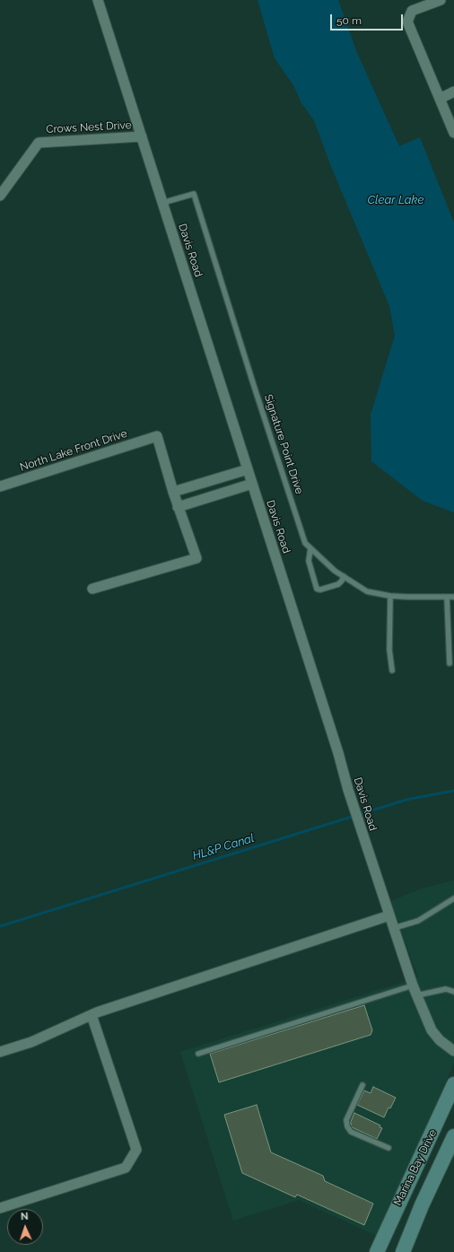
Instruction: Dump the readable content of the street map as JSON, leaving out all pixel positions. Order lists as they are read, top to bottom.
{
  "streets": {
    "main road": ["Marina Bay Drive"],
    "street": ["Crows Nest Drive", "Davis Road", "North Lake Front Drive"],
    "lane": ["Signature Point Drive"]
  },
  "crossings": [
    ["Crows Nest Drive", "Davis Road"],
    ["Davis Road", "Signature Point Drive"]
  ],
  "water": ["Clear Lake", "HL&P Canal"],
  "scale_bar": "50 m",
  "north": "top"
}
